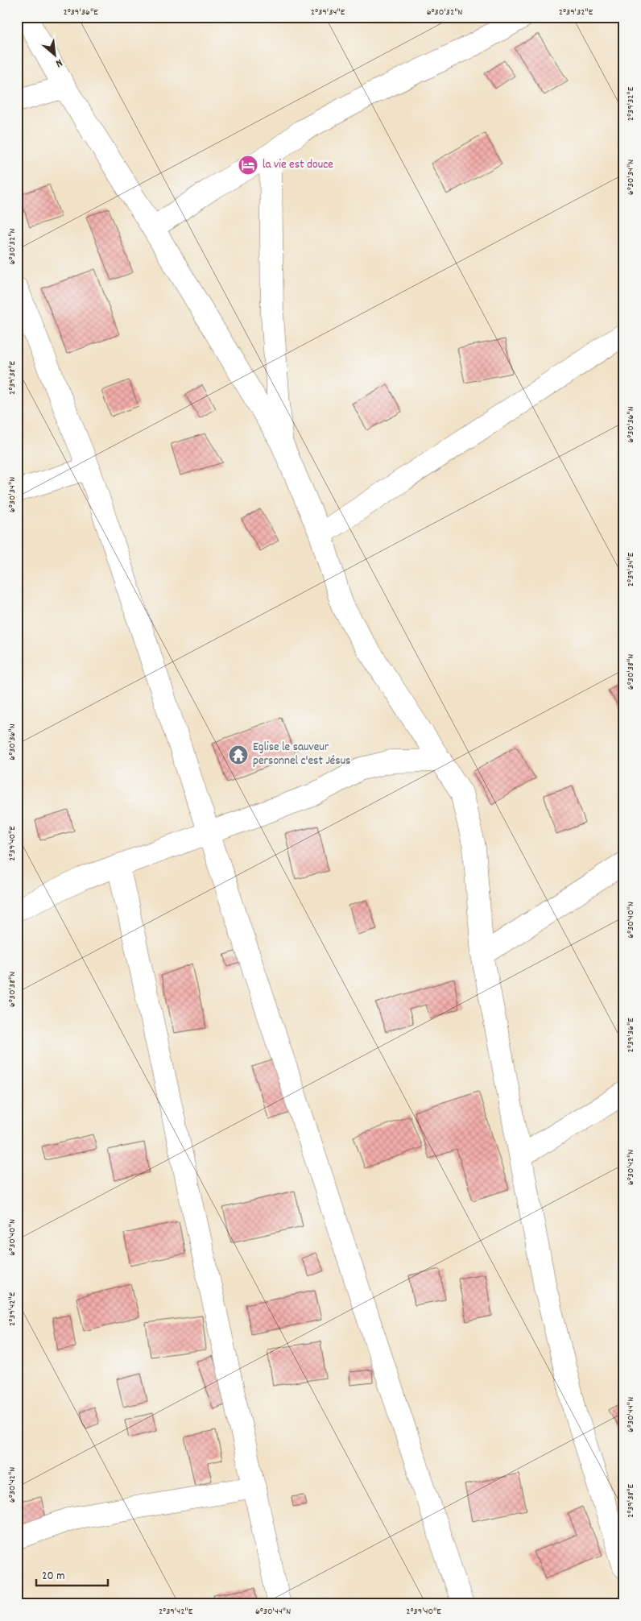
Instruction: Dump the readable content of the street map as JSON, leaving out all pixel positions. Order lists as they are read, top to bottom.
{
  "places": {
    "hotel": ["la vie est douce"],
    "temple": ["Eglise le sauveur personnel c'est Jésus"]
  },
  "scale_bar": "20 m",
  "north": "bottom right",
  "coordinates": [
    "2°39'36\"E",
    "2°39'34\"E",
    "6°30'32\"N",
    "2°39'32\"E",
    "6°30'34\"N",
    "2°39'38\"E",
    "6°30'36\"N",
    "6°30'38\"N",
    "2°39'40\"E",
    "6°30'40\"N",
    "6°30'42\"N",
    "2°39'42\"E",
    "6°30'44\"N"
  ]
}
